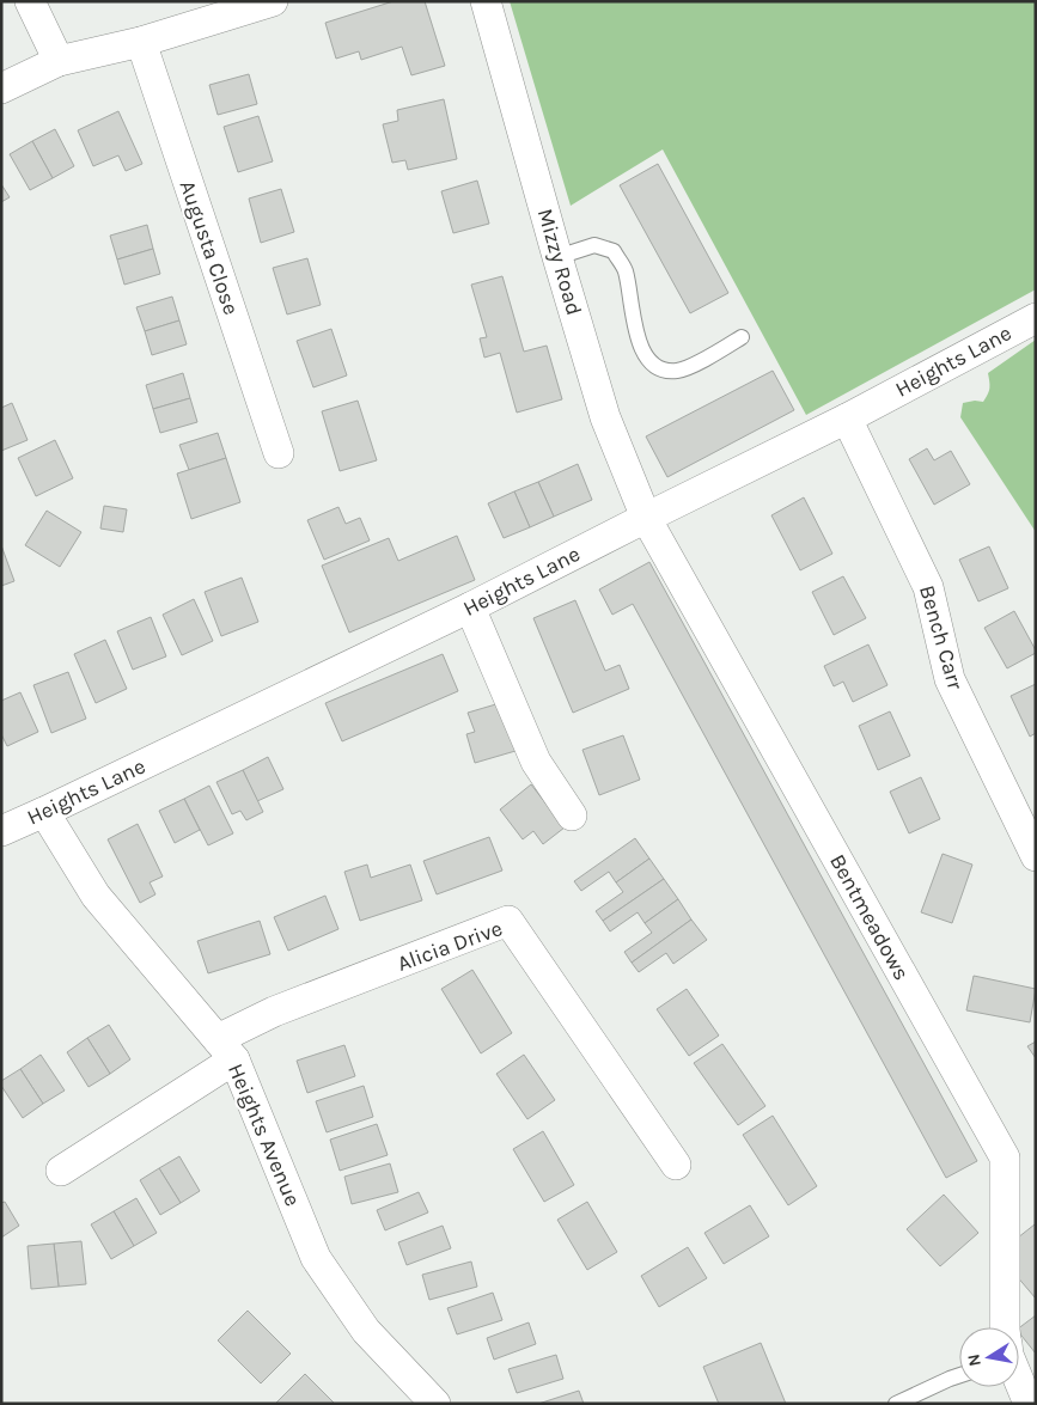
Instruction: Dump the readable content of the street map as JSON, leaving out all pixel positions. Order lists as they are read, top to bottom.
{
  "streets": {
    "street": [
      "Augusta Close",
      "Mizzy Road",
      "Heights Lane",
      "Bench Carr",
      "Bentmeadows",
      "Alicia Drive",
      "Heights Avenue"
    ]
  },
  "crossings": [
    ["Mizzy Road", "Heights Lane"],
    ["Mizzy Road", "Bentmeadows"],
    ["Heights Lane", "Bench Carr"],
    ["Heights Lane", "Bentmeadows"],
    ["Heights Lane", "Heights Avenue"],
    ["Alicia Drive", "Heights Avenue"]
  ],
  "north": "left"
}
